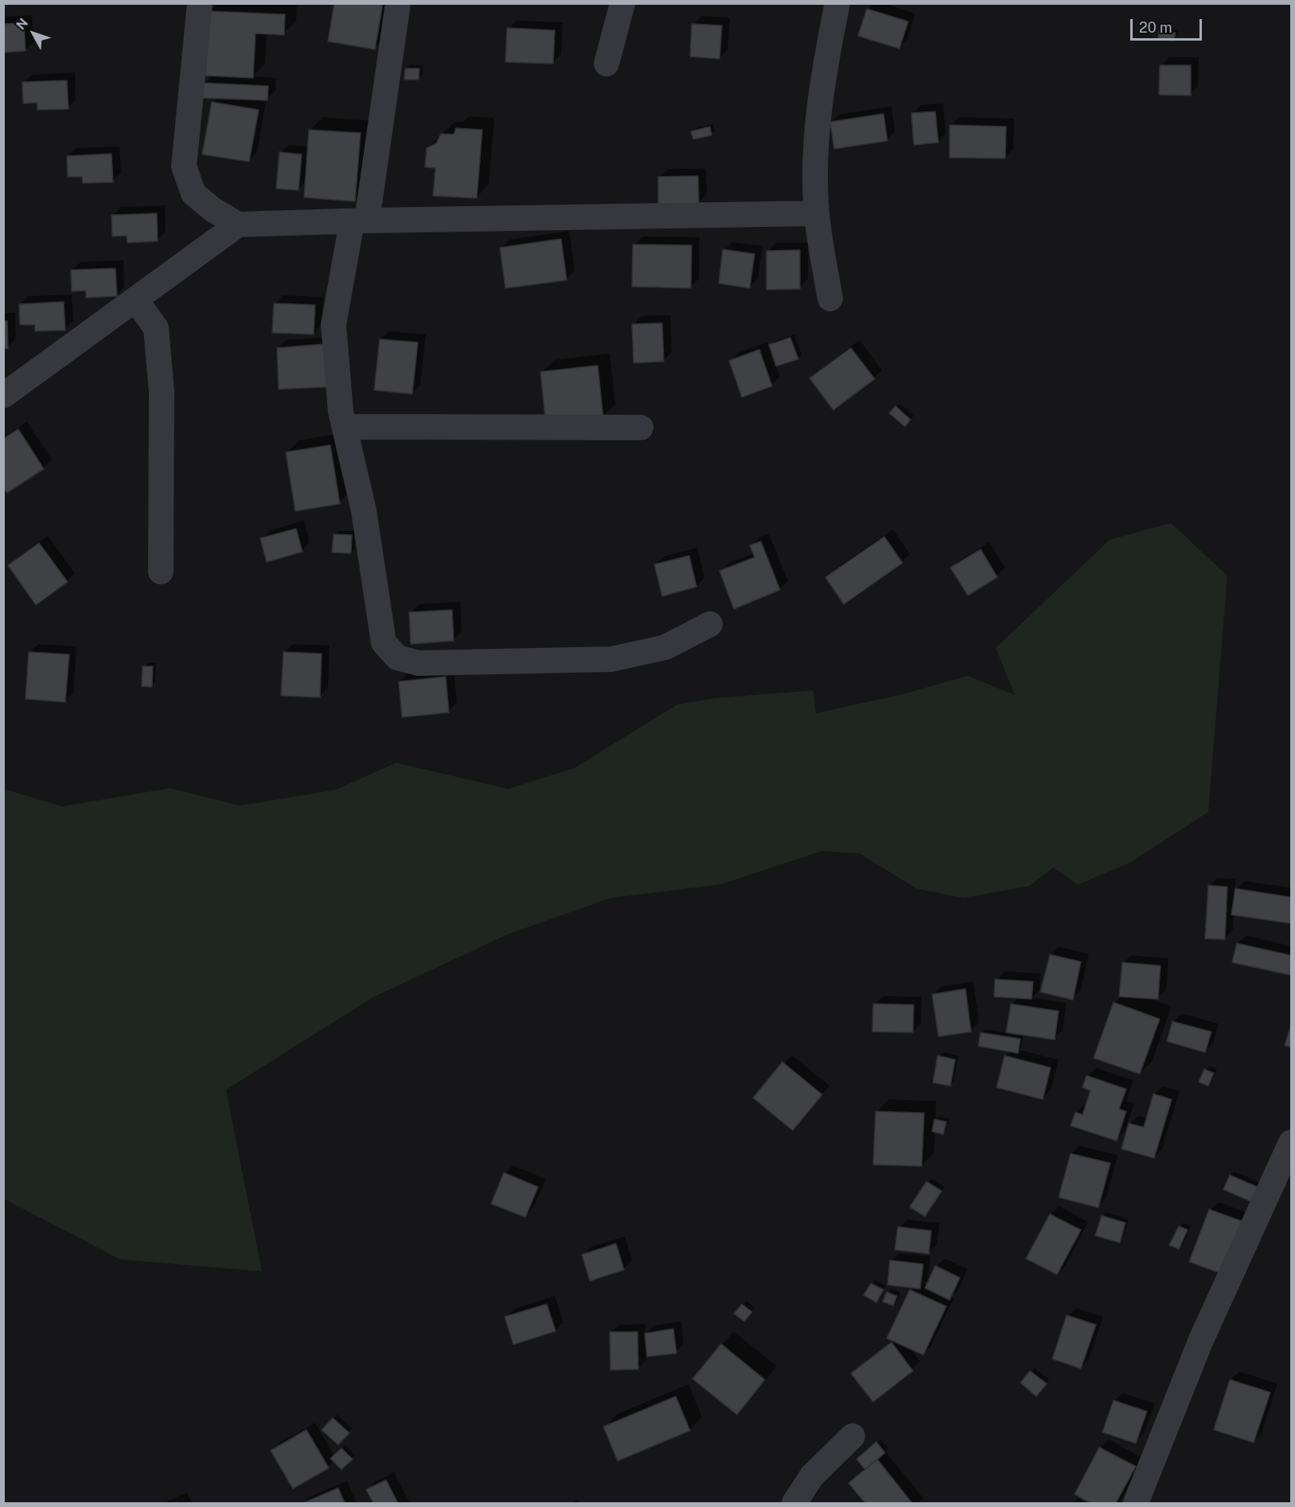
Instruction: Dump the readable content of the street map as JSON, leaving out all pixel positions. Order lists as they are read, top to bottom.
{
  "scale_bar": "20 m",
  "north": "top left"
}
